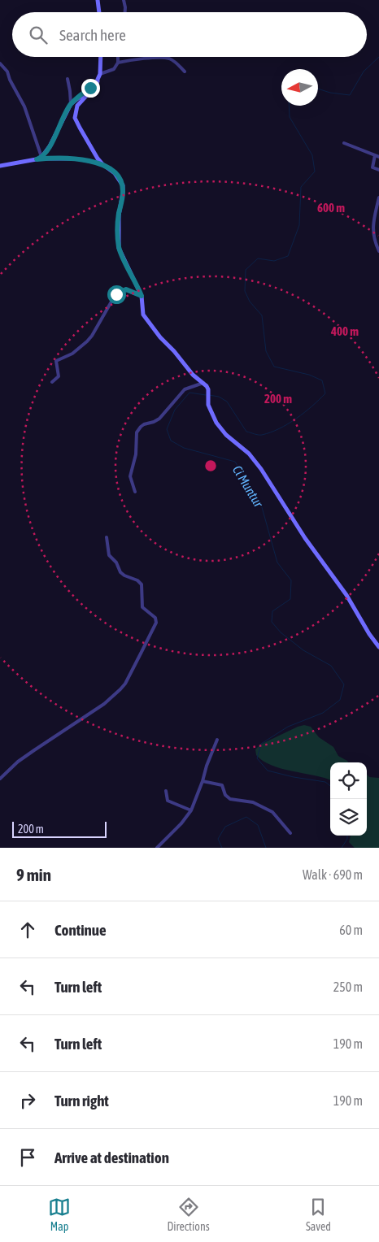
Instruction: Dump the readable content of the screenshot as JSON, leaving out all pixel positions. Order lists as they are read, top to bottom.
{
  "water": ["Ci Muntur"],
  "scale_bar": "200 m",
  "north": "left",
  "page": {
    "search": "Search here",
    "scale": "200 m",
    "heading": ["9 min", "Walk · 690 m"],
    "list": [
      ["Continue", "60 m"],
      ["Turn left", "250 m"],
      ["Turn left", "190 m"],
      ["Turn right", "190 m"],
      "Arrive at destination"
    ],
    "nav": ["Map", "Directions", "Saved"]
  },
  "rings": ["600 m", "400 m", "200 m"]
}
